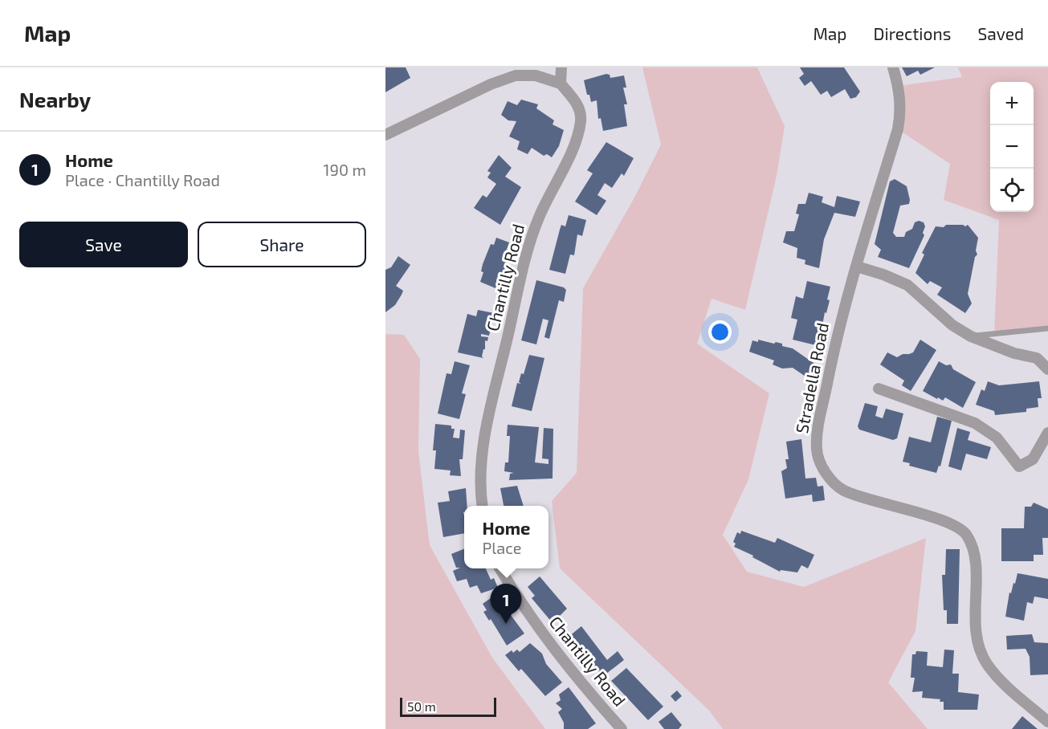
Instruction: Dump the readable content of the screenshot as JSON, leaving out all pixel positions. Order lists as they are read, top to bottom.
{
  "streets": {
    "street": ["Chantilly Road", "Stradella Road"]
  },
  "scale_bar": "50 m",
  "page": {
    "header": "Map",
    "nav": ["Map", "Directions", "Saved"],
    "heading": "Nearby",
    "map_buttons": ["+", "−"],
    "list": [
      {
        "mark": "1",
        "name": "Home",
        "note": "Place · Chantilly Road",
        "value": "190 m"
      }
    ],
    "buttons": ["Save", "Share"],
    "popup": ["Home", "Place"],
    "pins": "1",
    "scale": "50 m"
  }
}
